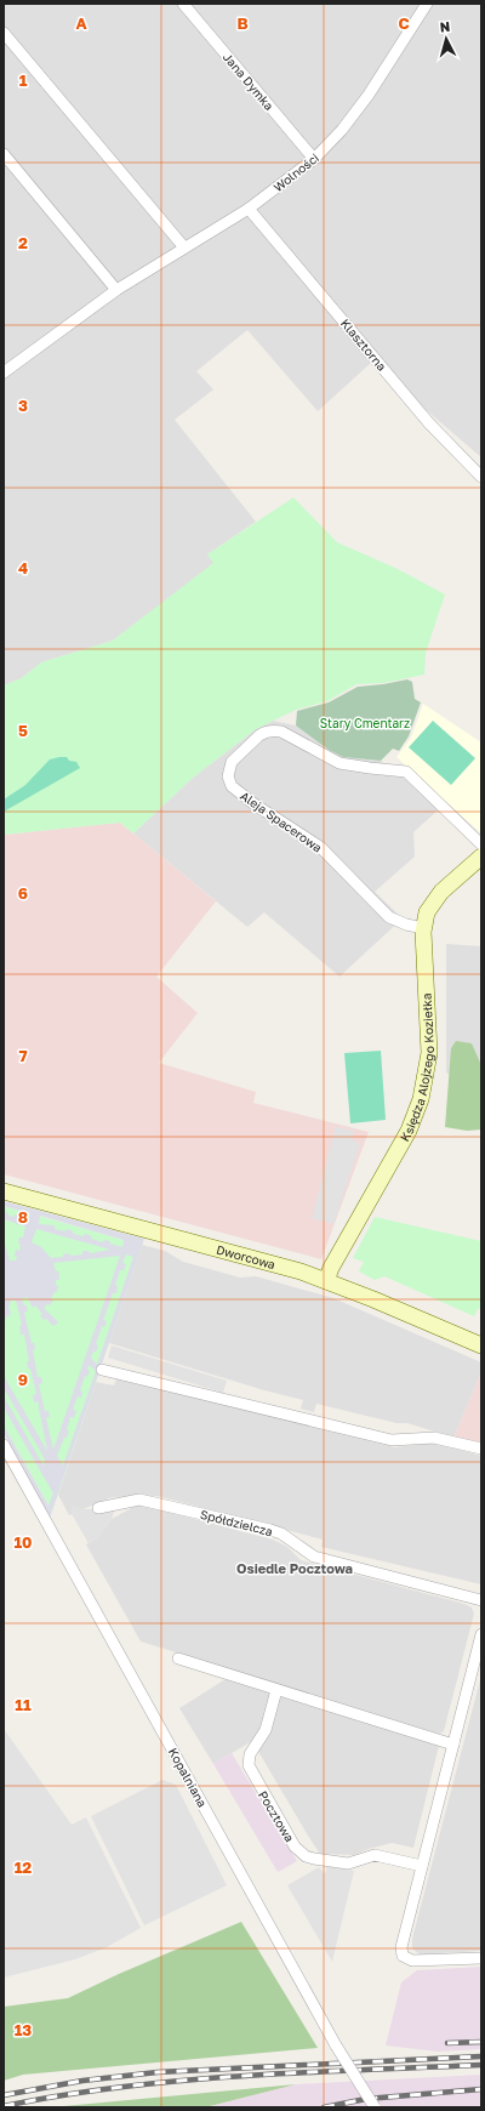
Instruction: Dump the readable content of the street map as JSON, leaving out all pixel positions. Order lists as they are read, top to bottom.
{
  "streets": {
    "main road": ["Księdza Alojzego Koziełka", "Dworcowa"],
    "street": [
      "Jana Dymka",
      "Wolności",
      "Klasztorna",
      "Aleja Spacerowa",
      "Spółdzielcza",
      "Kopalniana",
      "Pocztowa"
    ]
  },
  "crossings": [
    ["Jana Dymka", "Wolności"],
    ["Wolności", "Klasztorna"],
    ["Aleja Spacerowa", "Księdza Alojzego Koziełka"],
    ["Księdza Alojzego Koziełka", "Dworcowa"]
  ],
  "districts": ["Osiedle Pocztowa"],
  "parks": ["Stary Cmentarz"],
  "north": "top",
  "grid": {
    "columns": ["A", "B", "C"],
    "rows": [
      "1",
      "2",
      "3",
      "4",
      "5",
      "6",
      "7",
      "8",
      "9",
      "10",
      "11",
      "12",
      "13"
    ]
  }
}
